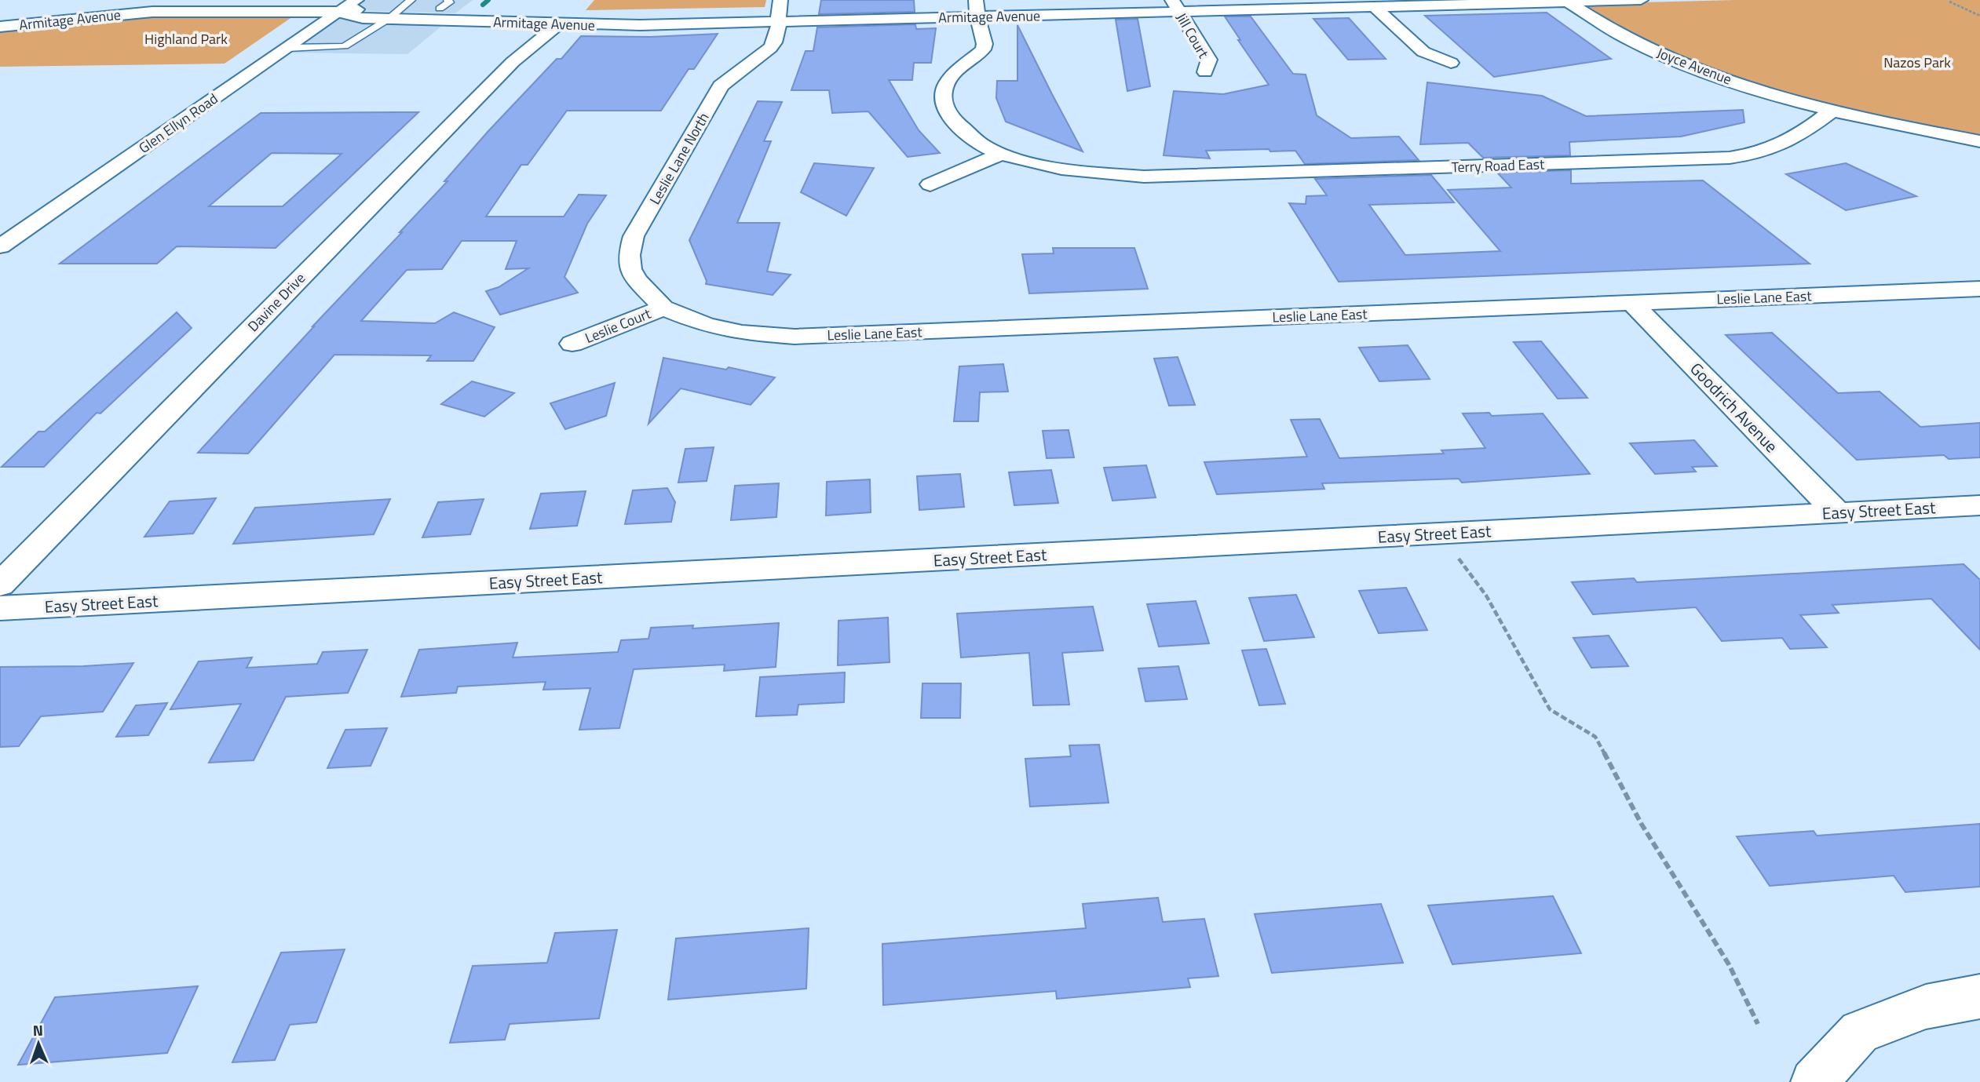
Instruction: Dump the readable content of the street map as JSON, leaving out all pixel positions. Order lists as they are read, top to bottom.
{
  "streets": {
    "street": [
      "Armitage Avenue",
      "Jill Court",
      "Joyce Avenue",
      "Glen Ellyn Road",
      "Leslie Lane North",
      "Terry Road East",
      "Leslie Lane East",
      "Davine Drive",
      "Leslie Court",
      "Goodrich Avenue",
      "Easy Street East"
    ]
  },
  "crossings": [
    ["Armitage Avenue", "Jill Court"],
    ["Armitage Avenue", "Joyce Avenue"],
    ["Armitage Avenue", "Glen Ellyn Road"],
    ["Armitage Avenue", "Leslie Lane North"],
    ["Armitage Avenue", "Terry Road East"],
    ["Armitage Avenue", "Davine Drive"],
    ["Joyce Avenue", "Terry Road East"],
    ["Leslie Lane North", "Leslie Lane East"],
    ["Leslie Lane North", "Leslie Court"],
    ["Leslie Lane East", "Leslie Court"],
    ["Leslie Lane East", "Goodrich Avenue"],
    ["Goodrich Avenue", "Easy Street East"]
  ],
  "parks": ["Highland Park", "Nazos Park"],
  "north": "top"
}
